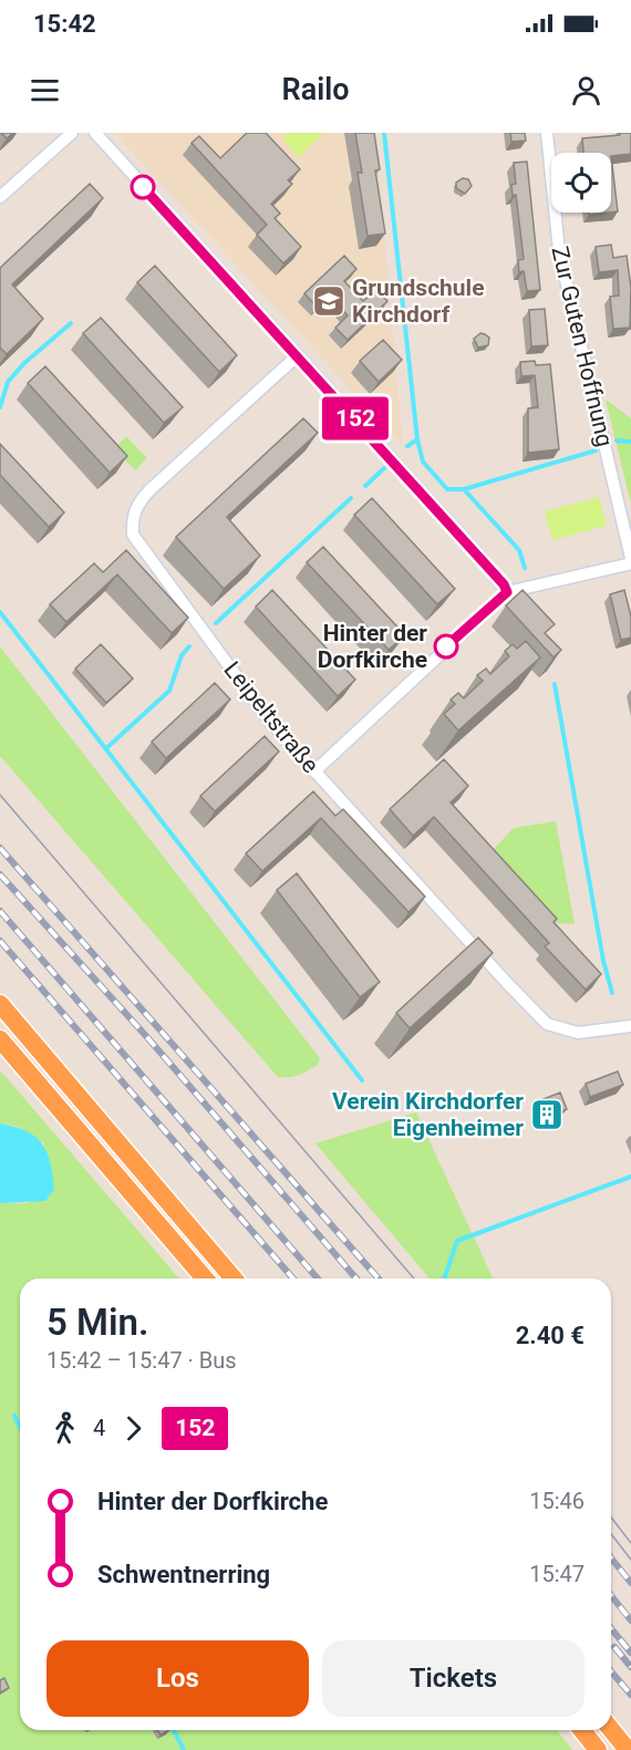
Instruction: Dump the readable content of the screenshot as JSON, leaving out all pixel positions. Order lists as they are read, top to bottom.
{
  "streets": {
    "street": ["Zur Guten Hoffnung", "Leipeltstraße"]
  },
  "places": {
    "school or university": ["Grundschule Kirchdorf"],
    "other": ["Hinter der Dorfkirche"],
    "building": ["Verein Kirchdorfer Eigenheimer"]
  },
  "lines": ["bus line 152"],
  "page": {
    "status": "15:42",
    "header": "Railo",
    "on_map": "152",
    "heading": ["5 Min.", "15:42 – 15:47 · Bus", "2.40 €"],
    "legs": ["4", "152"],
    "list": [
      {
        "name": "Hinter der Dorfkirche",
        "value": "15:46"
      },
      {
        "name": "Schwentnerring",
        "value": "15:47"
      }
    ],
    "buttons": ["Los", "Tickets"]
  }
}
